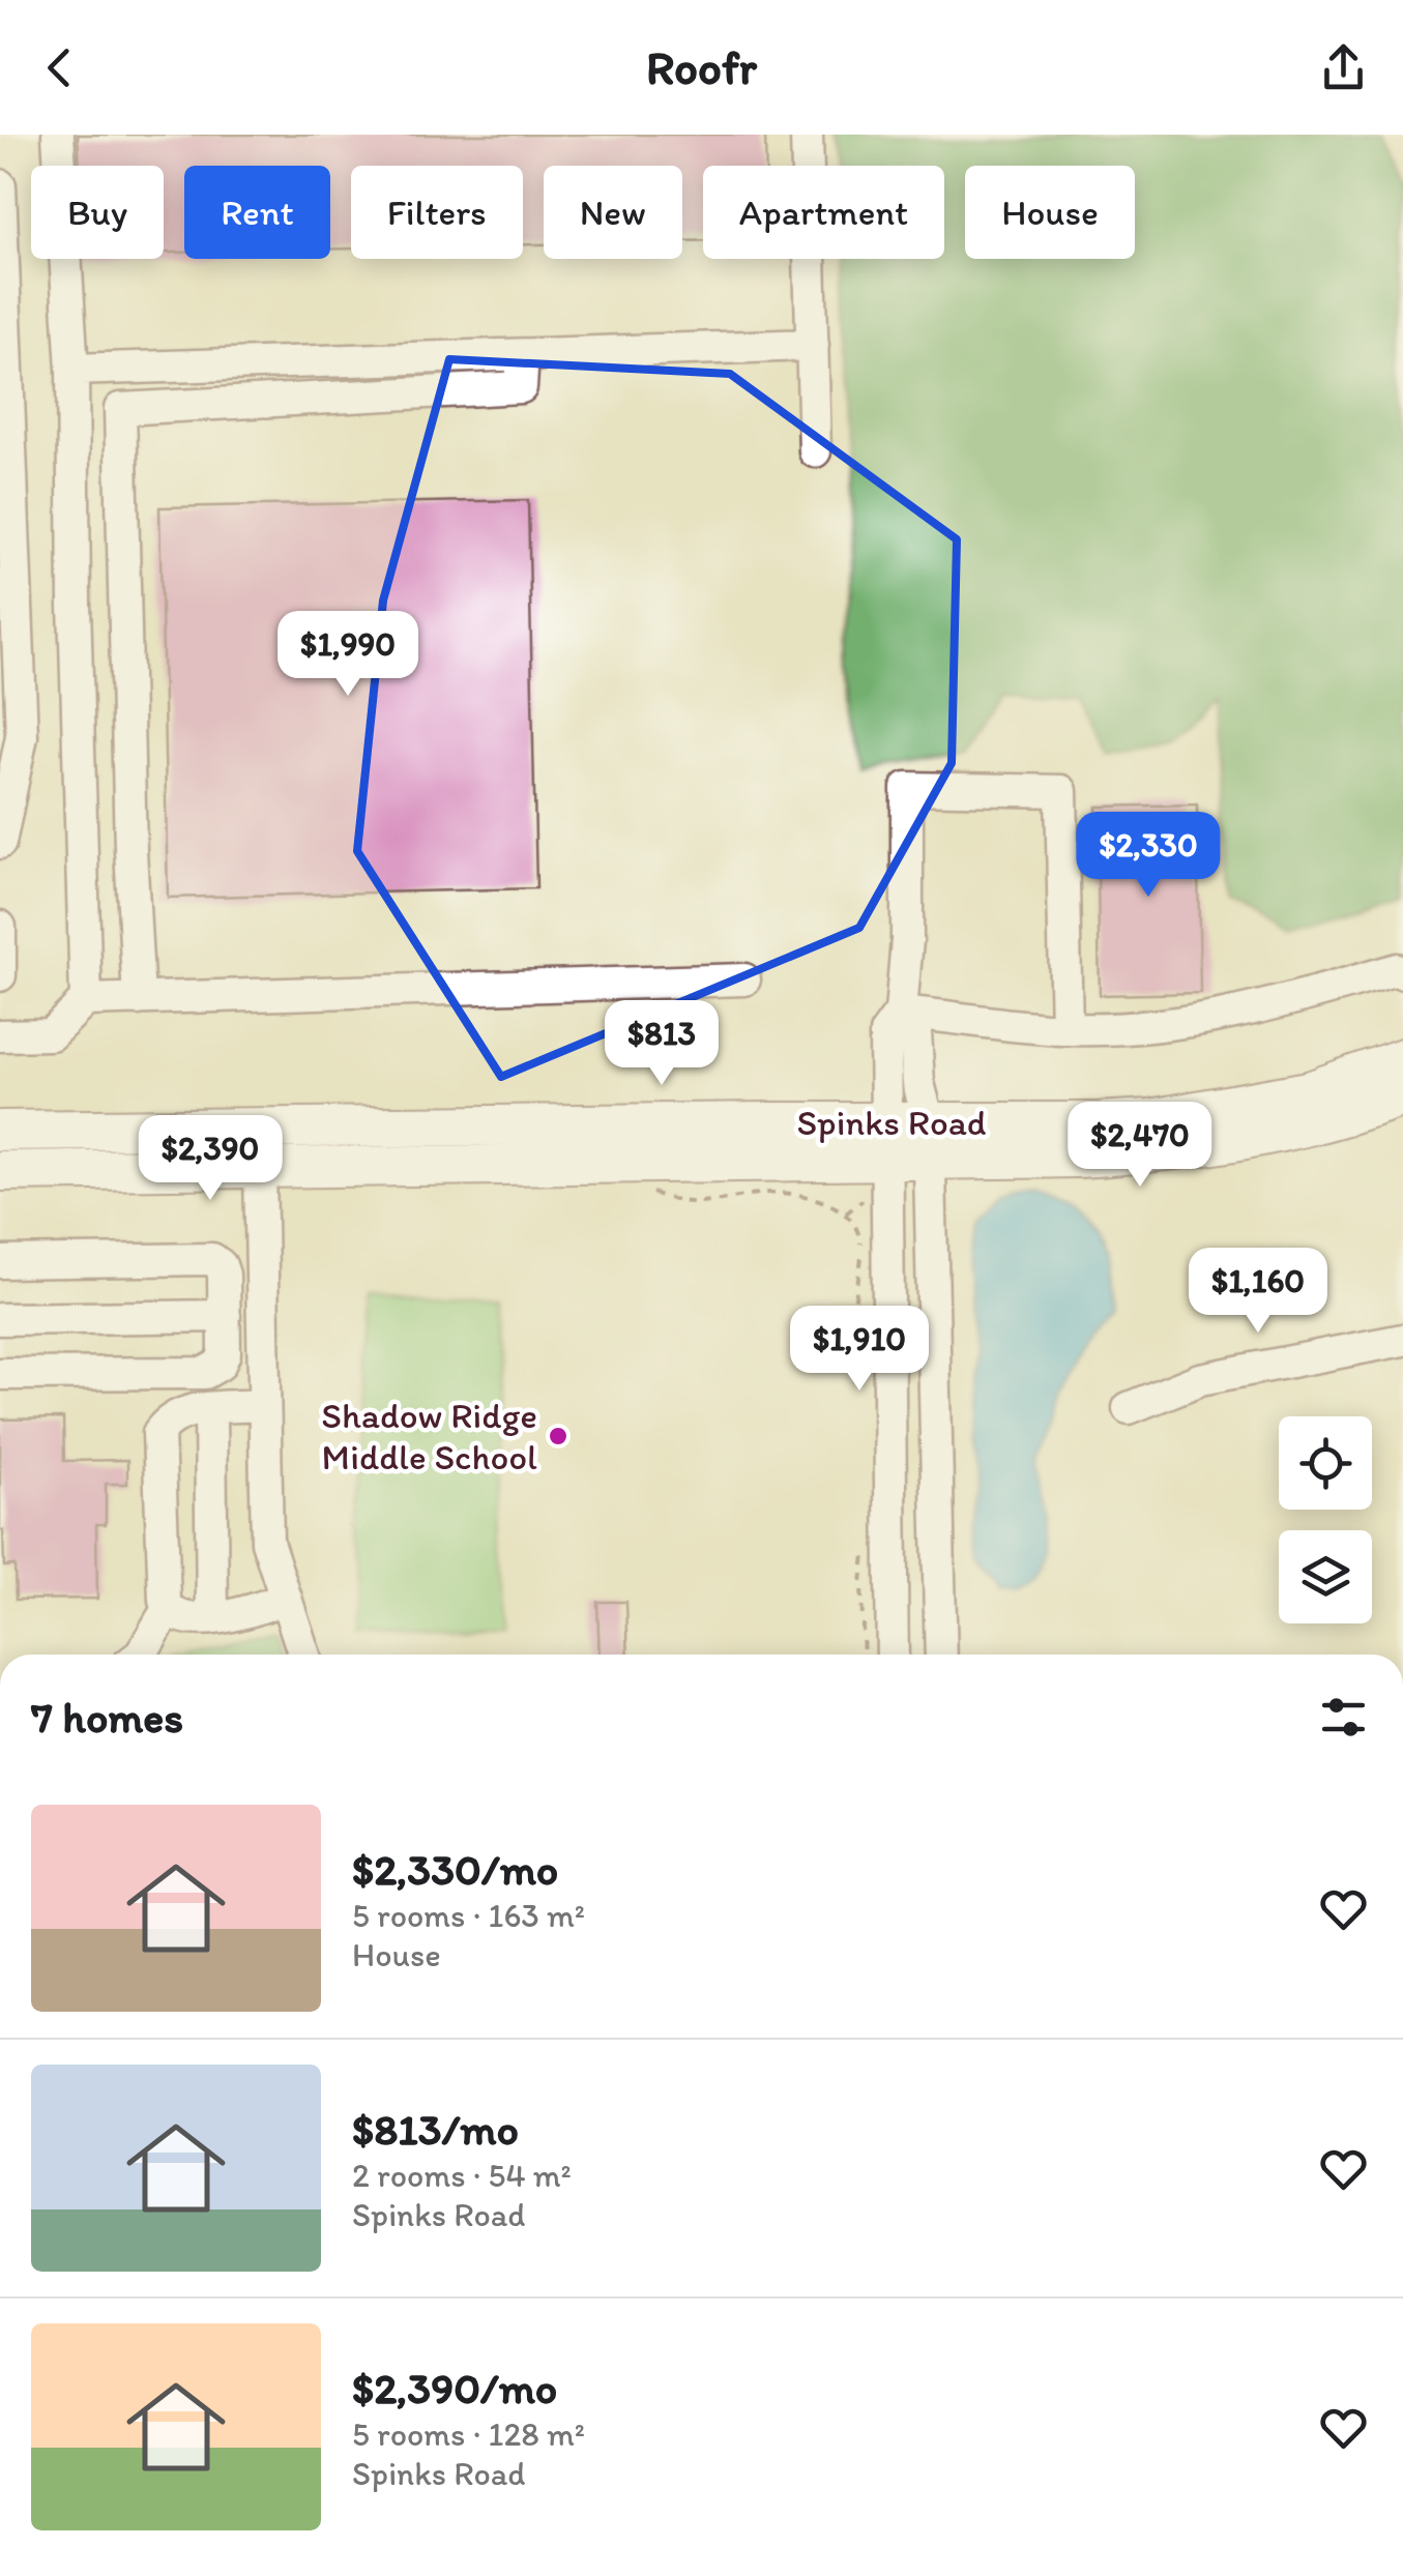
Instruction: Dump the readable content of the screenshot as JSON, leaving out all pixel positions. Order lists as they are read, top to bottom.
{
  "streets": {
    "main road": ["Spinks Road"]
  },
  "places": ["Shadow Ridge Middle School"],
  "page": {
    "header": "Roofr",
    "chip": [
      "Buy",
      "Rent",
      "Filters",
      "New",
      "Apartment",
      "House"
    ],
    "price": [
      "$1,990",
      "$2,330",
      "$813",
      "$2,470",
      "$2,390",
      "$1,160",
      "$1,910"
    ],
    "heading": "7 homes",
    "list": [
      {
        "name": "$2,330/mo",
        "note": "5 rooms · 163 m² · House"
      },
      {
        "name": "$813/mo",
        "note": "2 rooms · 54 m² · Spinks Road"
      },
      {
        "name": "$2,390/mo",
        "note": "5 rooms · 128 m² · Spinks Road"
      }
    ]
  }
}
